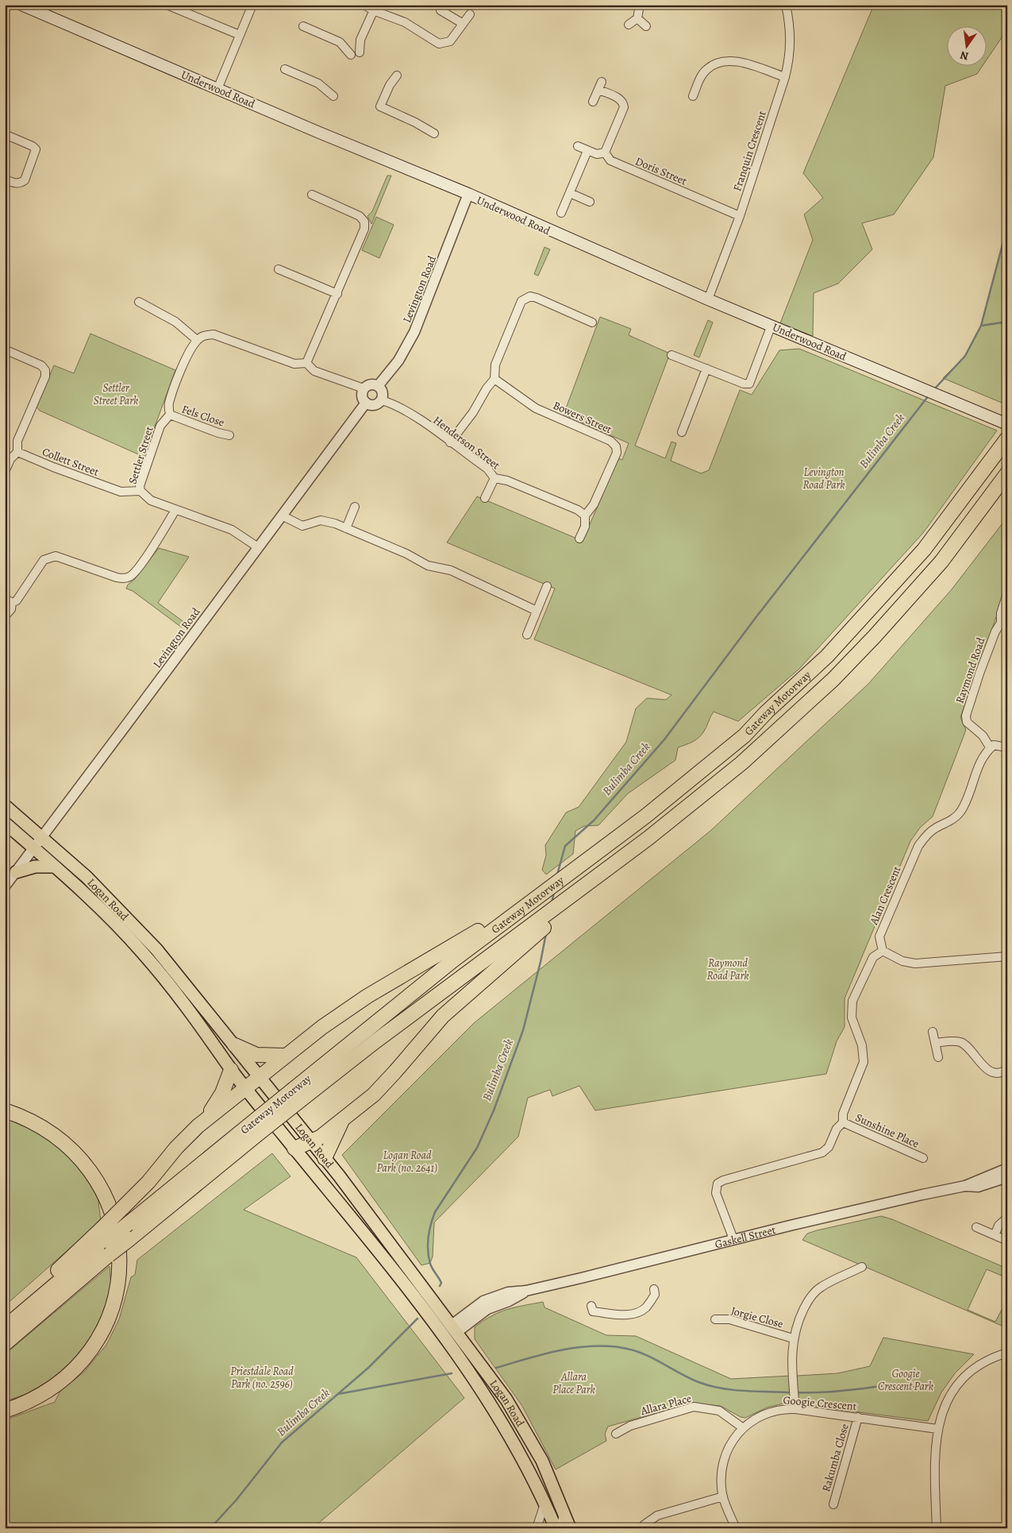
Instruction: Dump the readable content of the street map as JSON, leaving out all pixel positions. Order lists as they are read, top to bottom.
{
  "streets": {
    "highway": ["Gateway Motorway"],
    "main road": ["Underwood Road", "Logan Road", "Gaskell Street"],
    "street": [
      "Franquin Crescent",
      "Doris Street",
      "Levington Road",
      "Fels Close",
      "Bowers Street",
      "Henderson Street",
      "Settler Street",
      "Collett Street",
      "Raymond Road",
      "Alan Crescent",
      "Sunshine Place",
      "Jorgie Close",
      "Googie Crescent",
      "Allara Place",
      "Rakumba Close"
    ]
  },
  "crossings": [
    ["Underwood Road", "Franquin Crescent"],
    ["Underwood Road", "Levington Road"],
    ["Franquin Crescent", "Doris Street"],
    ["Levington Road", "Henderson Street"],
    ["Levington Road", "Settler Street"],
    ["Levington Road", "Logan Road"],
    ["Fels Close", "Settler Street"],
    ["Bowers Street", "Henderson Street"],
    ["Settler Street", "Collett Street"],
    ["Raymond Road", "Alan Crescent"],
    ["Logan Road", "Gaskell Street"],
    ["Googie Crescent", "Allara Place"],
    ["Googie Crescent", "Rakumba Close"]
  ],
  "water": ["Bulimba Creek"],
  "parks": [
    "Settler Street Park",
    "Levington Road Park",
    "Raymond Road Park",
    "Logan Road Park (no. 2641)",
    "Priestdale Road Park (no. 2596)",
    "Googie Crescent Park",
    "Allara Place Park"
  ],
  "north": "bottom"
}
